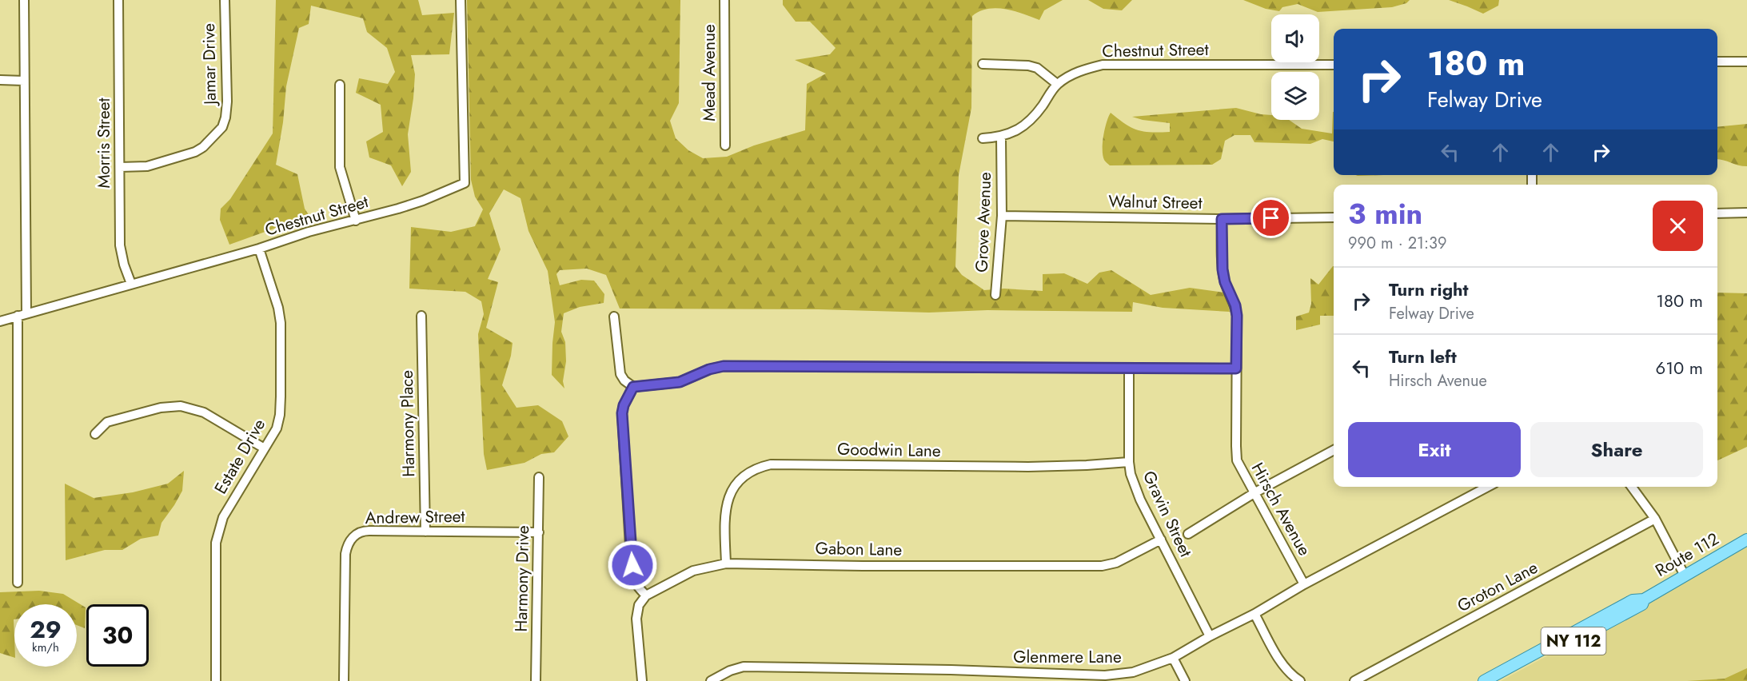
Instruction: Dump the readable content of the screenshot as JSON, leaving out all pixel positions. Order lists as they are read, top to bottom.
{
  "streets": {
    "main road": ["Route 112", "NY 112"],
    "street": [
      "Chestnut Street",
      "Jamar Drive",
      "Mead Avenue",
      "Morris Street",
      "Walnut Street",
      "Grove Avenue",
      "Harmony Place",
      "Goodwin Lane",
      "Estate Drive",
      "Hirsch Avenue",
      "Gravin Street",
      "Andrew Street",
      "Gabon Lane",
      "Harmony Drive",
      "Groton Lane",
      "Glenmere Lane"
    ]
  },
  "crossings": [
    ["Chestnut Street", "Morris Street"],
    ["Chestnut Street", "Grove Avenue"],
    ["Chestnut Street", "Estate Drive"],
    ["Jamar Drive", "Morris Street"],
    ["Walnut Street", "Grove Avenue"],
    ["Walnut Street", "Hirsch Avenue"],
    ["Harmony Place", "Andrew Street"],
    ["Goodwin Lane", "Gravin Street"],
    ["Goodwin Lane", "Gabon Lane"],
    ["Hirsch Avenue", "Glenmere Lane"],
    ["Gravin Street", "Gabon Lane"],
    ["Gravin Street", "Glenmere Lane"],
    ["Andrew Street", "Harmony Drive"]
  ],
  "page": {
    "turn": ["180 m", "Felway Drive"],
    "heading": ["3 min", "990 m · 21:39"],
    "list": [
      {
        "name": "Turn right",
        "note": "Felway Drive",
        "value": "180 m"
      },
      {
        "name": "Turn left",
        "note": "Hirsch Avenue",
        "value": "610 m"
      }
    ],
    "buttons": ["Exit", "Share"],
    "speed": "29 km/h",
    "limit": "30"
  }
}
